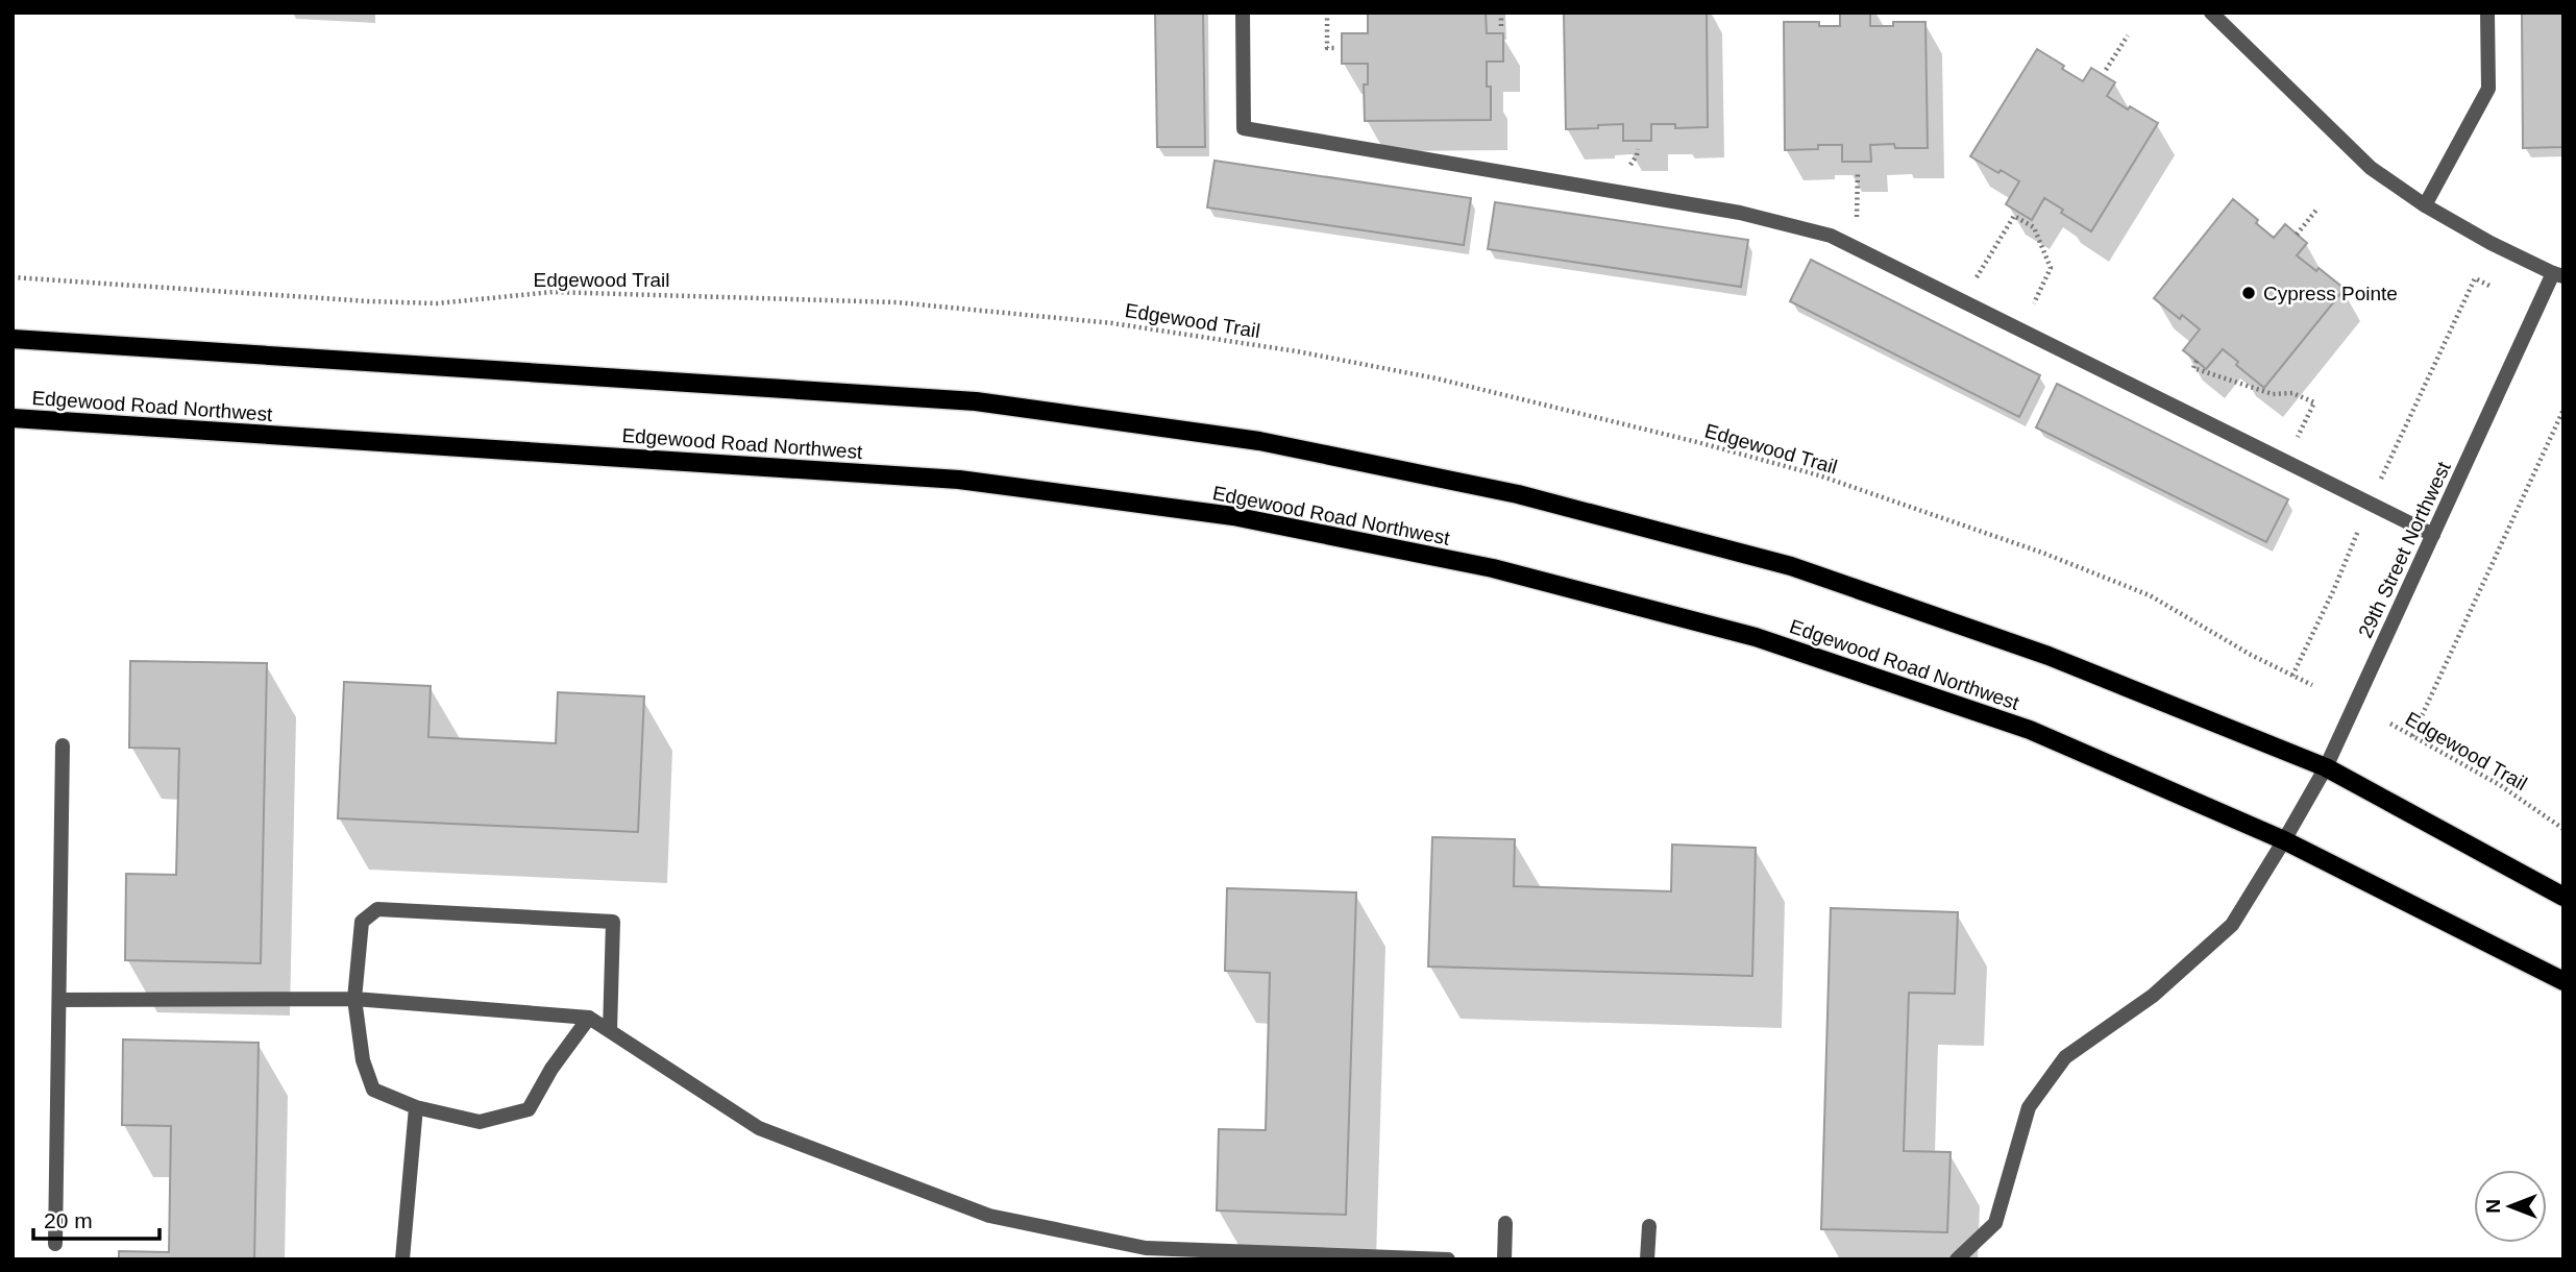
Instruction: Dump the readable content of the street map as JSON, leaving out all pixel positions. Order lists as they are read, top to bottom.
{
  "streets": {
    "main road": ["Edgewood Road Northwest"],
    "street": ["29th Street Northwest"],
    "path": ["Edgewood Trail"]
  },
  "crossings": [
    ["Edgewood Road Northwest", "29th Street Northwest"]
  ],
  "places": ["Cypress Pointe"],
  "scale_bar": "20 m",
  "north": "left"
}
